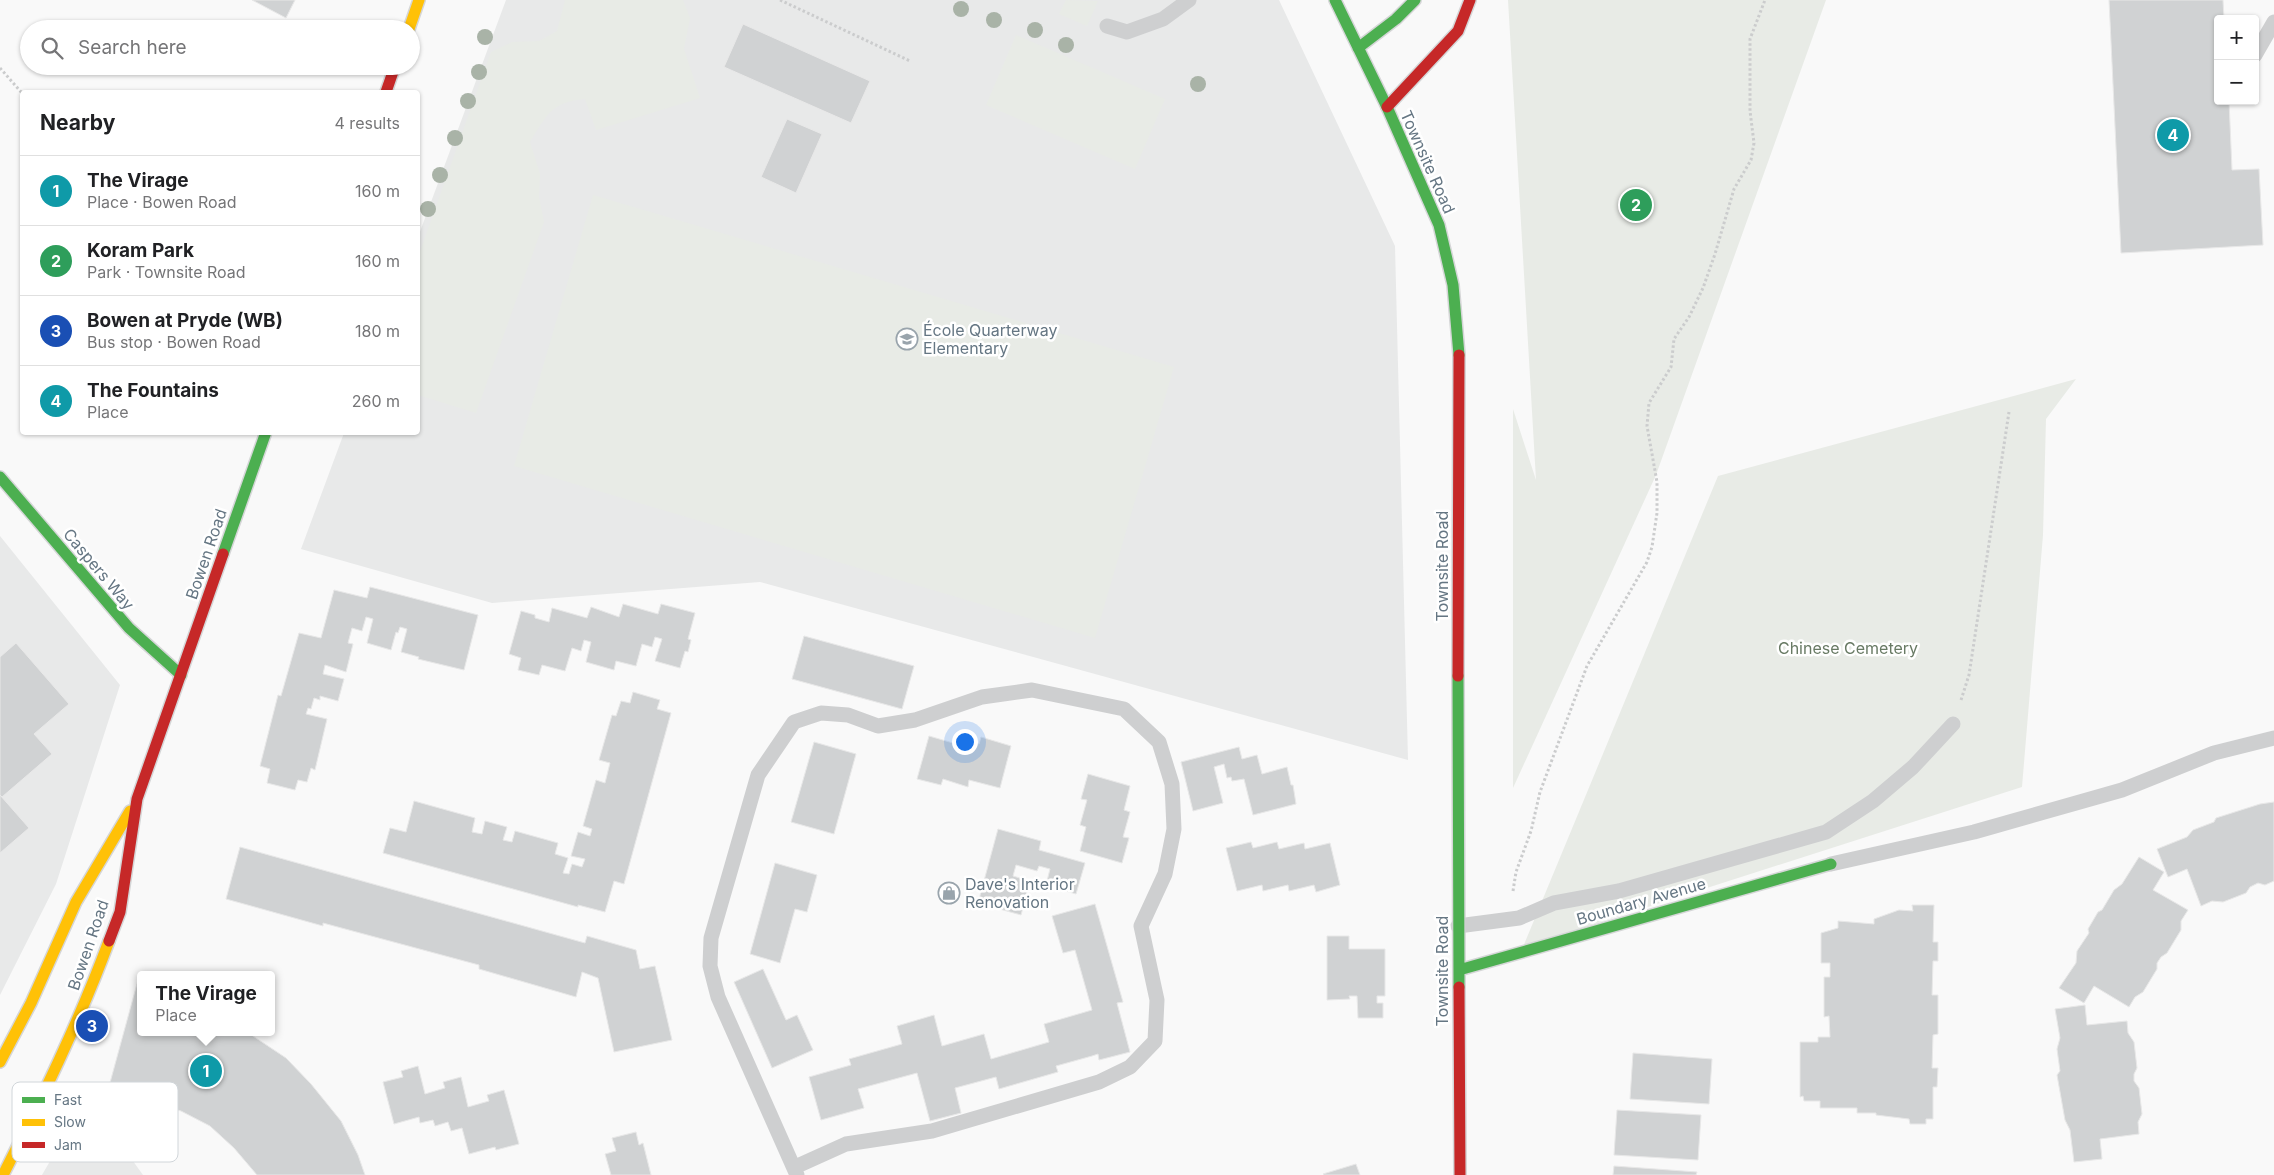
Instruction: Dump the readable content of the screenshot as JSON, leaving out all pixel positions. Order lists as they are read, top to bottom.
{
  "streets": {
    "street": [
      "Townsite Road",
      "Bowen Road",
      "Caspers Way",
      "Boundary Avenue"
    ]
  },
  "crossings": [
    ["Townsite Road", "Boundary Avenue"],
    ["Bowen Road", "Caspers Way"]
  ],
  "parks": ["Chinese Cemetery"],
  "places": {
    "school or university": ["École Quarterway Elementary"],
    "shop": ["Dave's Interior Renovation"]
  },
  "legend": ["Fast", "Slow", "Jam"],
  "page": {
    "map_buttons": ["+", "−"],
    "search": "Search here",
    "heading": ["Nearby", "4 results"],
    "pins": [
      "4",
      "2",
      "3",
      "1"
    ],
    "list": [
      {
        "mark": "1",
        "name": "The Virage",
        "note": "Place · Bowen Road",
        "value": "160 m"
      },
      {
        "mark": "2",
        "name": "Koram Park",
        "note": "Park · Townsite Road",
        "value": "160 m"
      },
      {
        "mark": "3",
        "name": "Bowen at Pryde (WB)",
        "note": "Bus stop · Bowen Road",
        "value": "180 m"
      },
      {
        "mark": "4",
        "name": "The Fountains",
        "note": "Place",
        "value": "260 m"
      }
    ],
    "popup": ["The Virage", "Place"]
  }
}
